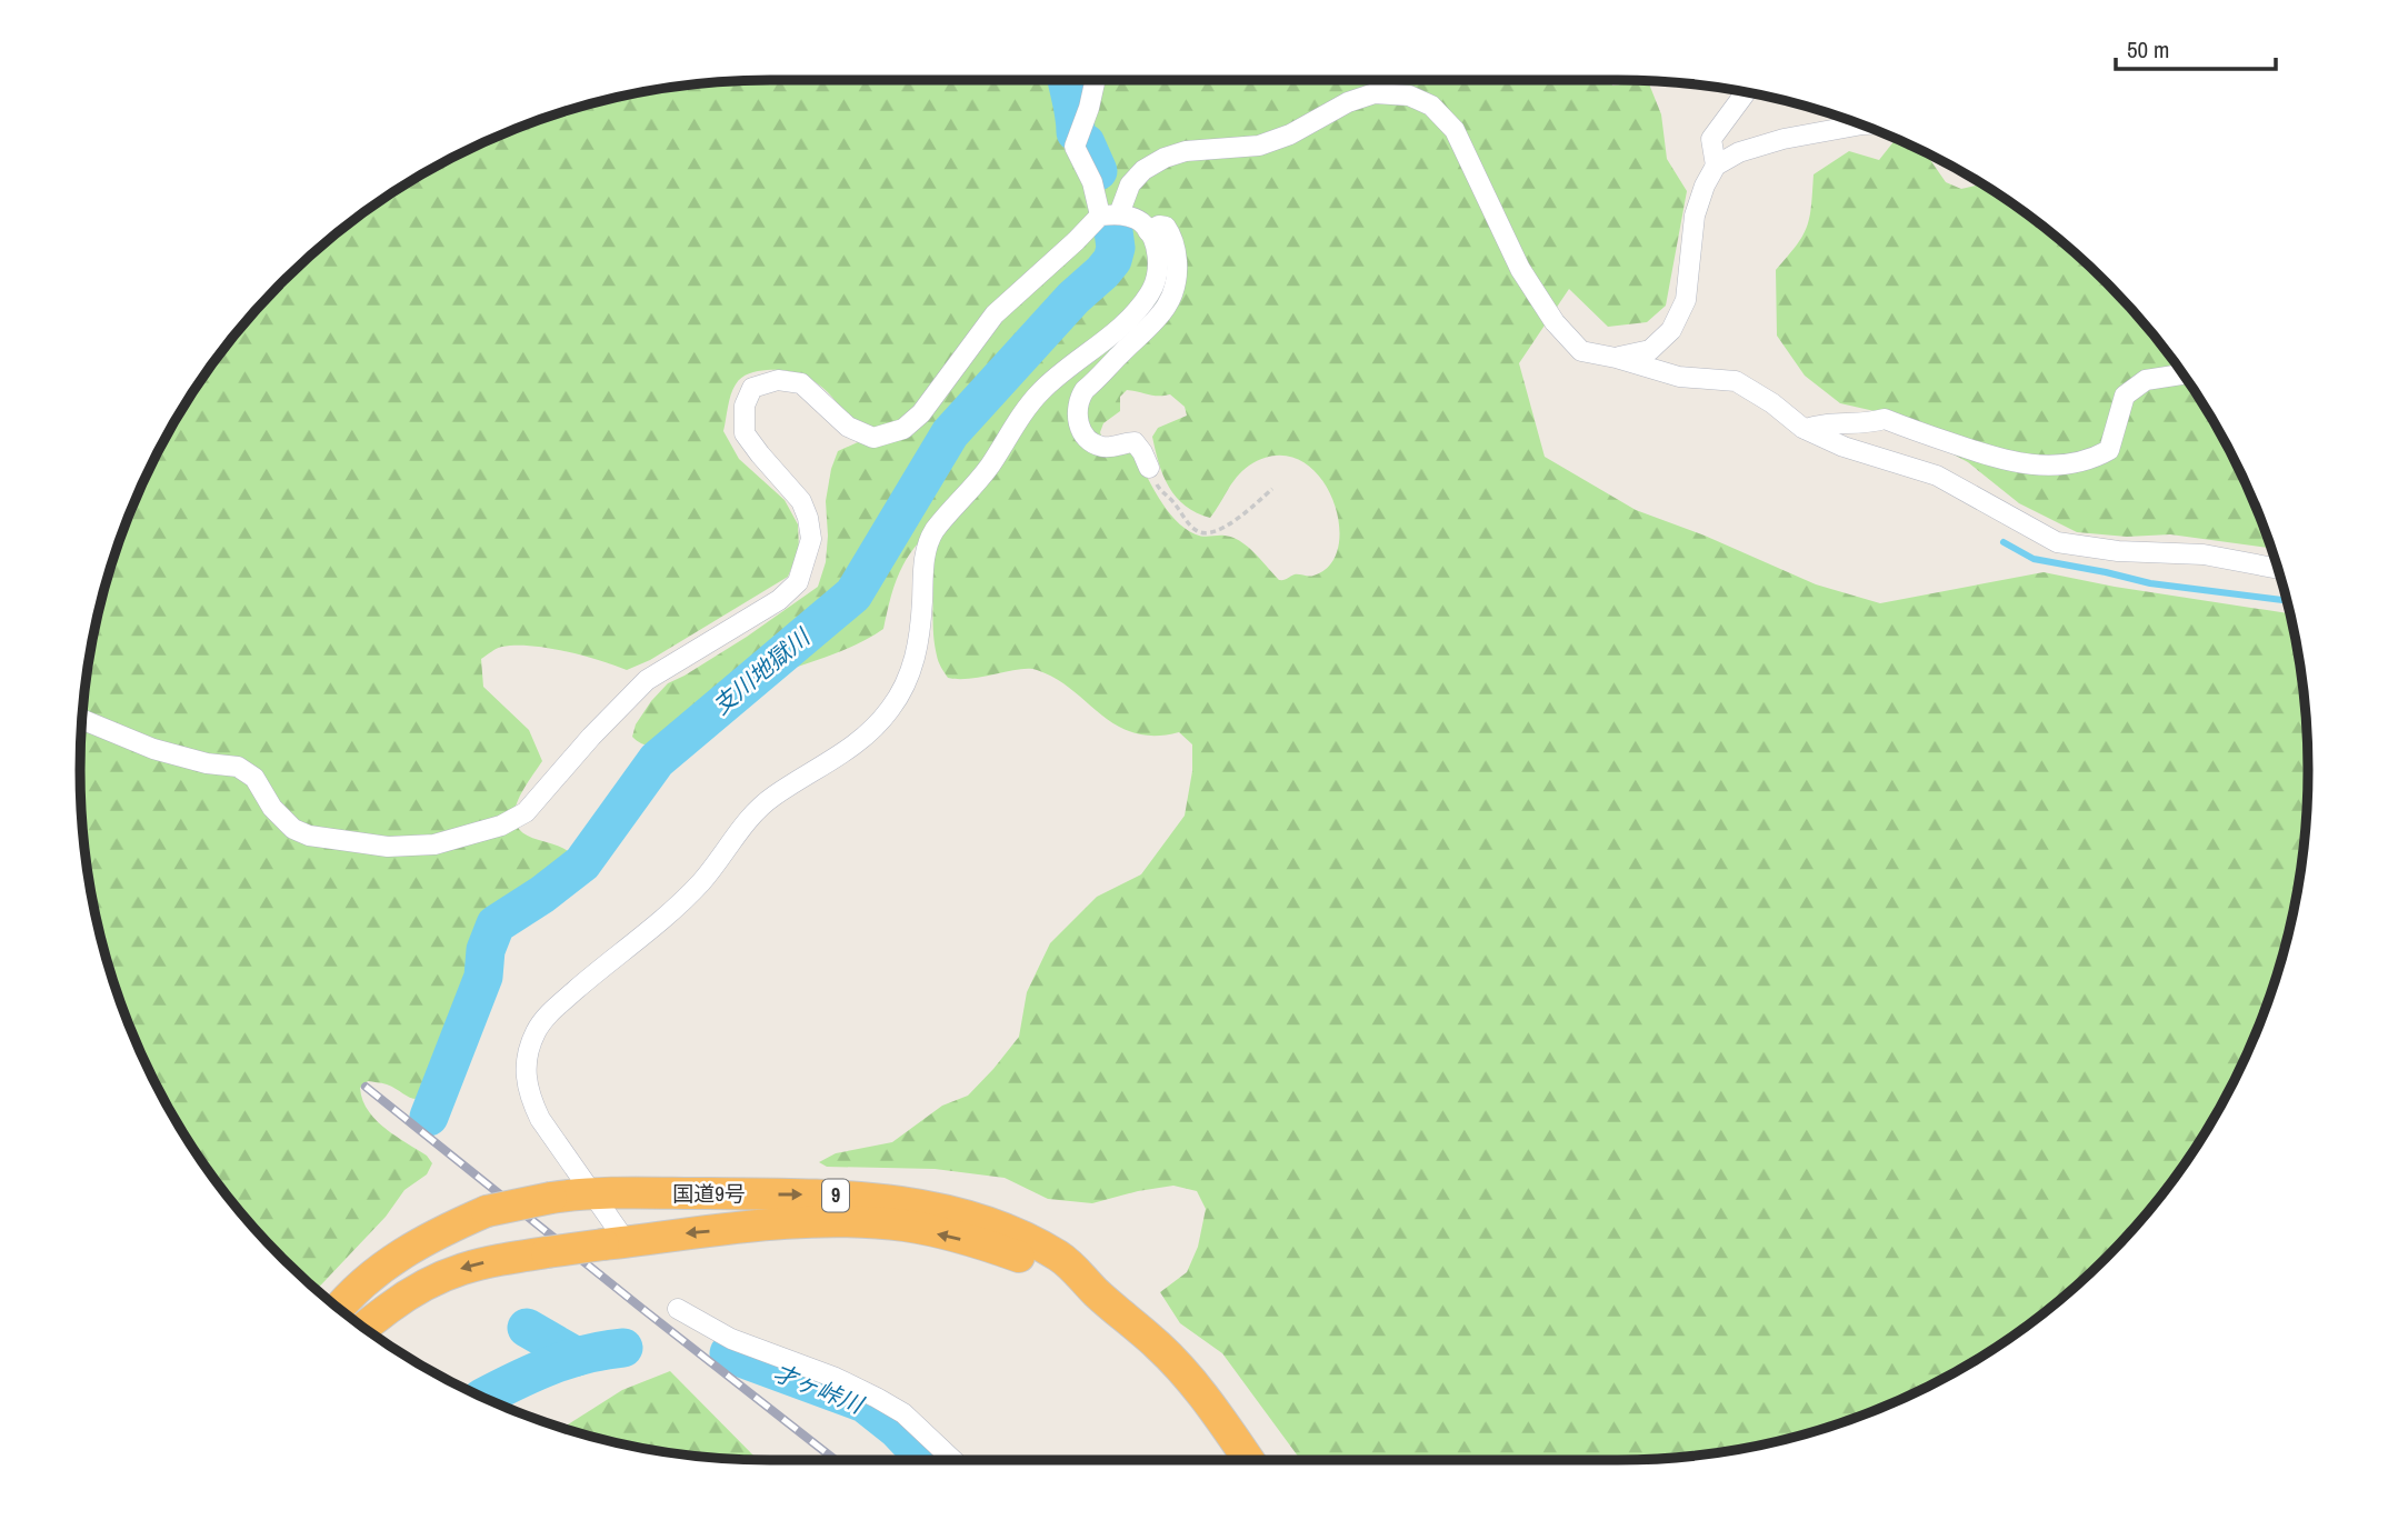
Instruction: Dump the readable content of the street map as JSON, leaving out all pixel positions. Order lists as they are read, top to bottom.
{
  "streets": {
    "highway": ["国道9号", "9"]
  },
  "water": ["支川地獄川", "才ヶ峠川"],
  "scale_bar": "50 m"
}
